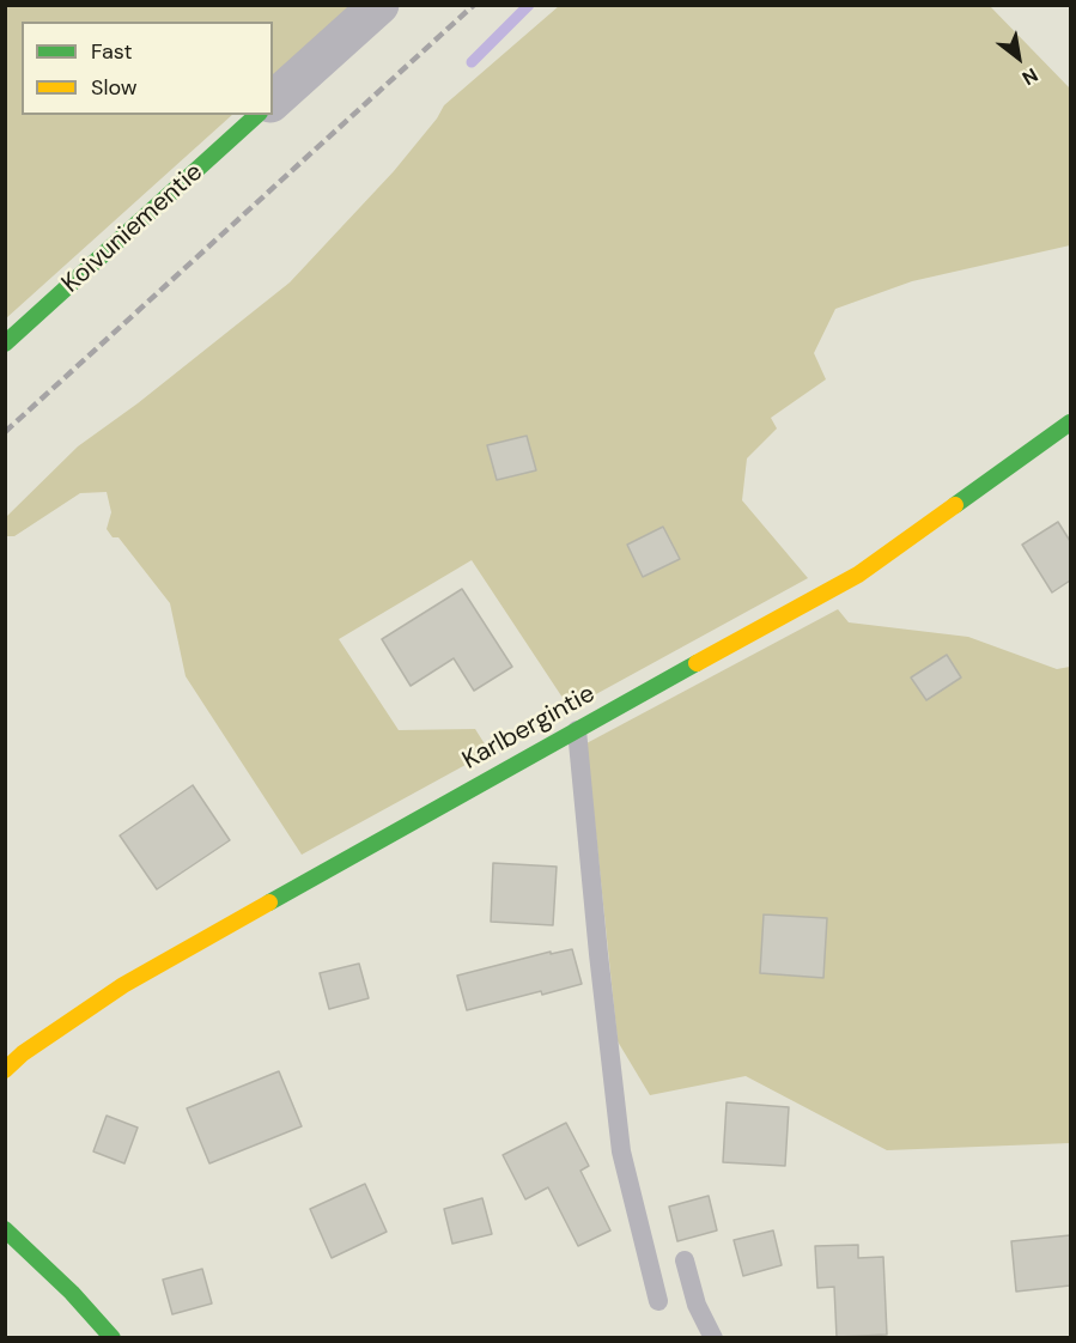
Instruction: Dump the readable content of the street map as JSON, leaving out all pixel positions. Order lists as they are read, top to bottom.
{
  "streets": {
    "street": ["Koivuniementie", "Karlbergintie"]
  },
  "legend": ["Fast", "Slow"],
  "north": "bottom right"
}
